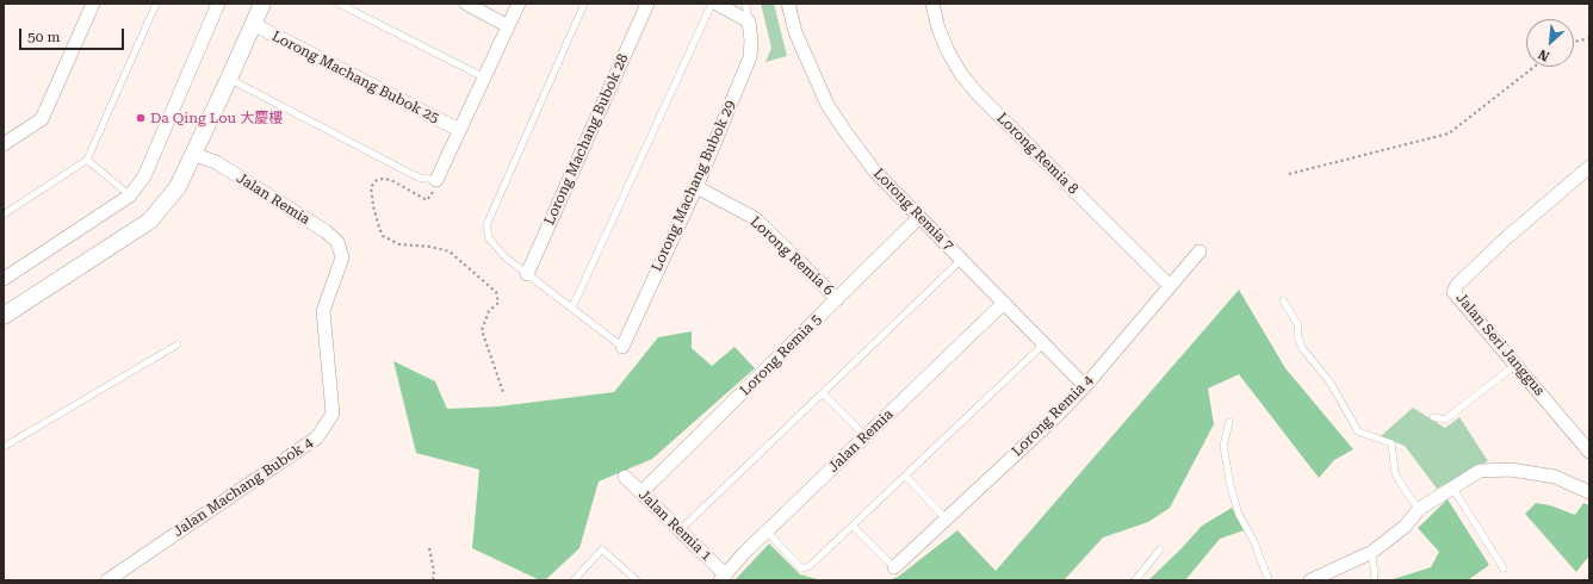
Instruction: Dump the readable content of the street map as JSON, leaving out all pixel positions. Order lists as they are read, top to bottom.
{
  "streets": {
    "street": [
      "Lorong Machang Bubok 25",
      "Lorong Machang Bubok 28",
      "Lorong Remia 8",
      "Lorong Machang Bubok 29",
      "Jalan Remia",
      "Lorong Remia 7",
      "Lorong Remia 6",
      "Jalan Seri Janggus",
      "Lorong Remia 5",
      "Lorong Remia 4",
      "Jalan Machang Bubok 4",
      "Jalan Remia 1"
    ]
  },
  "crossings": [
    ["Lorong Remia 8", "Lorong Remia 4"],
    ["Lorong Machang Bubok 29", "Lorong Remia 6"],
    ["Jalan Remia", "Lorong Remia 7"],
    ["Jalan Remia", "Jalan Machang Bubok 4"],
    ["Jalan Remia", "Jalan Remia 1"],
    ["Lorong Remia 7", "Lorong Remia 5"],
    ["Lorong Remia 7", "Lorong Remia 4"],
    ["Lorong Remia 6", "Lorong Remia 5"],
    ["Lorong Remia 5", "Jalan Remia 1"]
  ],
  "places": ["Da Qing Lou 大慶樓"],
  "scale_bar": "50 m",
  "north": "bottom left"
}
